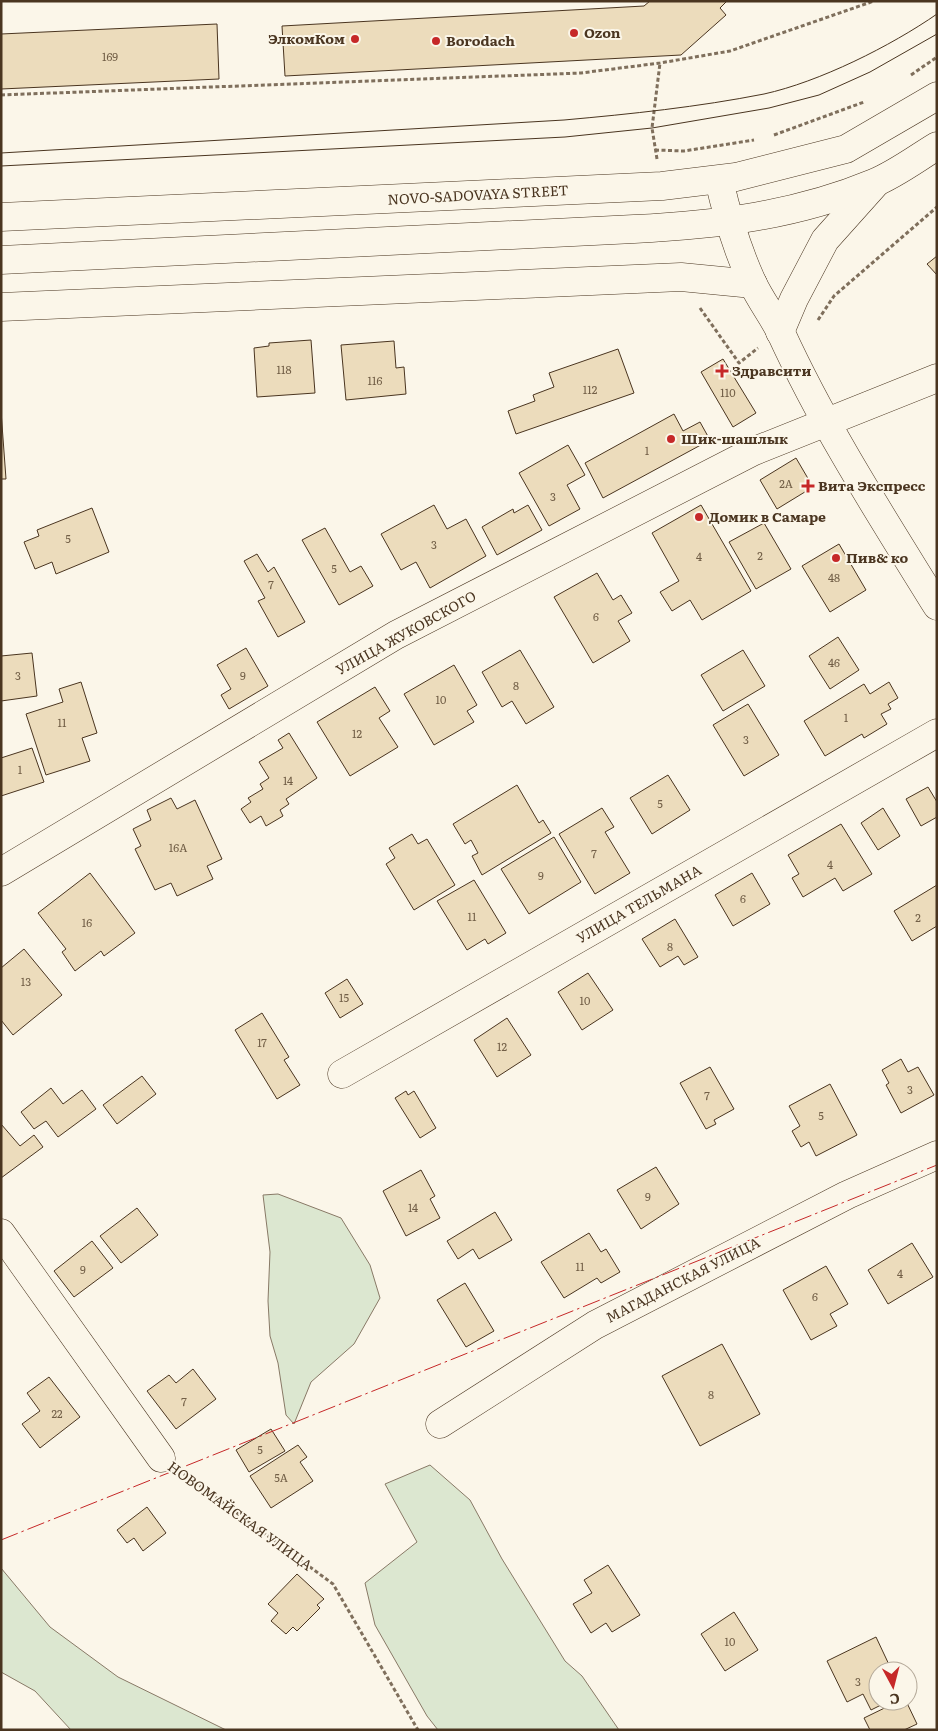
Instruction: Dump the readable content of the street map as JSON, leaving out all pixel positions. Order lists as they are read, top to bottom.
{
  "streets": {
    "street": [
      "NOVO-SADOVAYA STREET",
      "УЛИЦА ЖУКОВСКОГО",
      "УЛИЦА ТЕЛЬМАНА",
      "МАГАДАНСКАЯ УЛИЦА",
      "НОВОМАЙСКАЯ УЛИЦА"
    ]
  },
  "places": {
    "other": [
      "Ozon",
      "ЭлкомКом",
      "Borodach",
      "Шик-шашлык",
      "Домик в Самаре",
      "Пив& ко"
    ],
    "health": ["Здравсити", "Вита Экспресс"]
  },
  "house_numbers": [
    "169",
    "118",
    "116",
    "112",
    "110",
    "1",
    "2А",
    "3",
    "5",
    "3",
    "2",
    "4",
    "5",
    "48",
    "7",
    "6",
    "46",
    "3",
    "9",
    "8",
    "10",
    "1",
    "11",
    "12",
    "3",
    "1",
    "14",
    "5",
    "16А",
    "7",
    "4",
    "9",
    "6",
    "11",
    "2",
    "16",
    "8",
    "13",
    "15",
    "10",
    "17",
    "12",
    "3",
    "7",
    "5",
    "9",
    "14",
    "11",
    "9",
    "4",
    "6",
    "8",
    "7",
    "22",
    "5",
    "5А",
    "10",
    "3"
  ],
  "north": "bottom"
}
